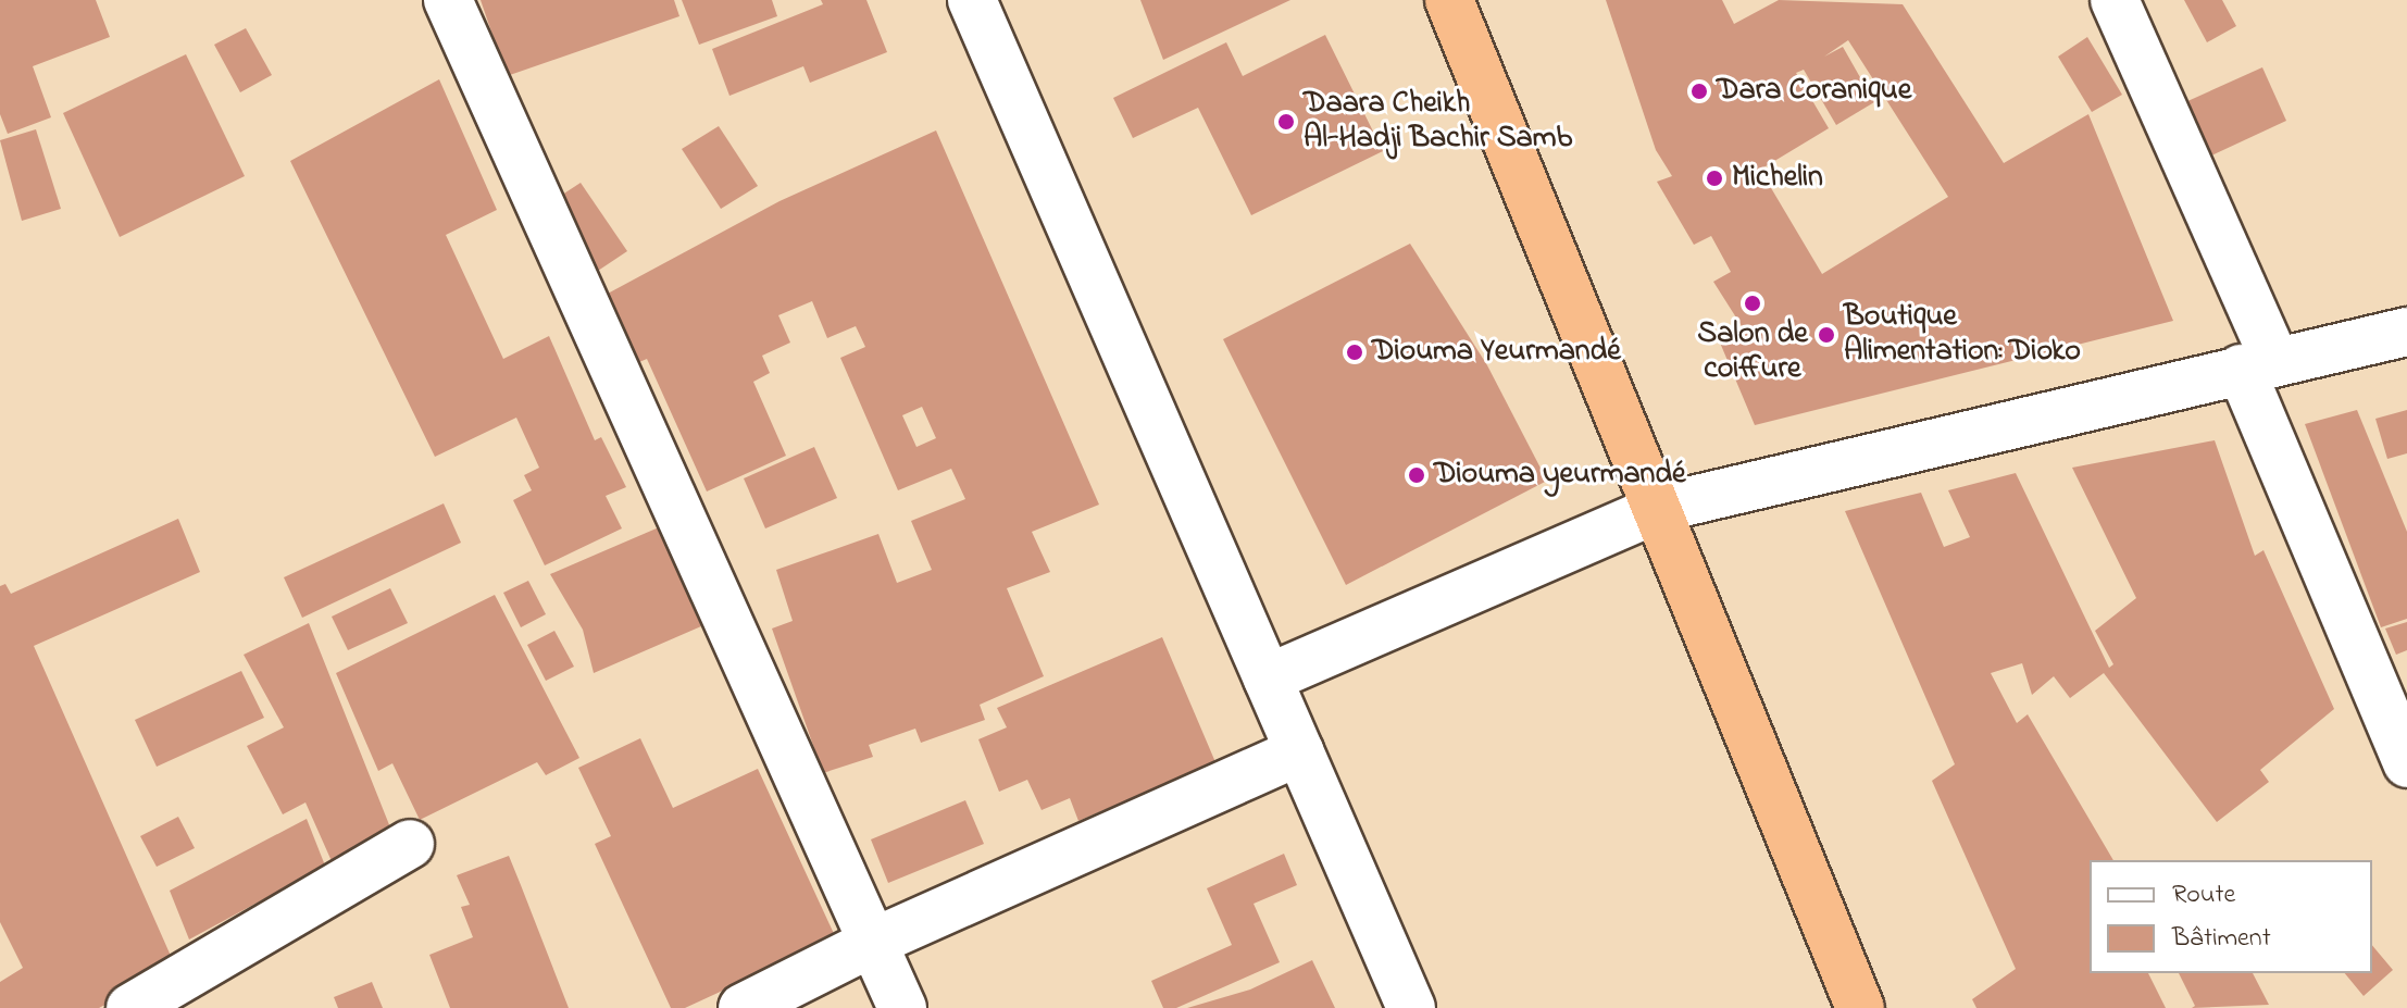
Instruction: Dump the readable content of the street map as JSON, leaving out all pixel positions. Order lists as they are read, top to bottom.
{
  "places": [
    "Dara Coranique",
    "Daara Cheikh Al-Hadji Bachir Samb",
    "Michelin",
    "Salon de coiffure",
    "Boutique Alimentation: Dioko",
    "Diouma Yeurmandé",
    "Diouma yeurmandé"
  ],
  "legend": ["Route", "Bâtiment"]
}
